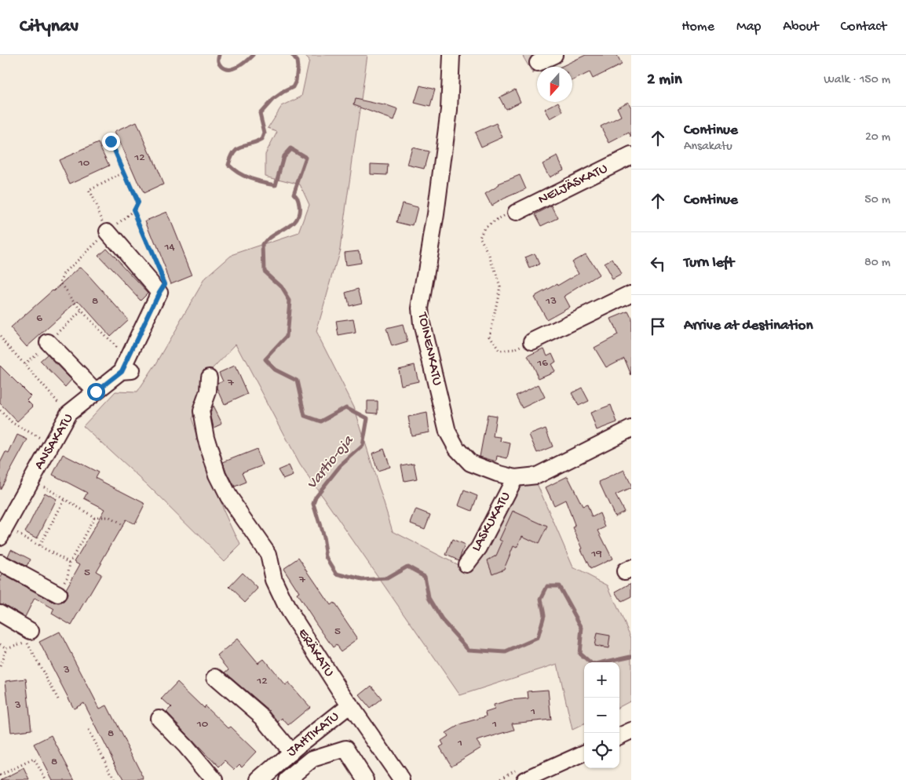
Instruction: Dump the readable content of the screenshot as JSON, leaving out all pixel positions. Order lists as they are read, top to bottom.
{
  "streets": {
    "street": [
      "NELJÄSKATU",
      "TOINENKATU",
      "ANSAKATU",
      "LASKUKATU",
      "ERÄKATU",
      "JAHTIKATU"
    ]
  },
  "crossings": [
    ["TOINENKATU", "LASKUKATU"],
    ["ERÄKATU", "JAHTIKATU"]
  ],
  "water": ["Vartio-oja"],
  "house_numbers": [
    "12",
    "10",
    "14",
    "8",
    "13",
    "6",
    "16",
    "7",
    "19",
    "5",
    "7",
    "5",
    "3",
    "12",
    "3",
    "1",
    "10",
    "1",
    "8",
    "1",
    "8"
  ],
  "north": "bottom",
  "page": {
    "header": "Citynav",
    "nav": [
      "Home",
      "Map",
      "About",
      "Contact"
    ],
    "heading": ["2 min", "Walk · 150 m"],
    "list": [
      ["Continue", "Ansakatu", "20 m"],
      ["Continue", "50 m"],
      ["Turn left", "80 m"],
      "Arrive at destination"
    ],
    "map_buttons": ["+", "−"]
  }
}
